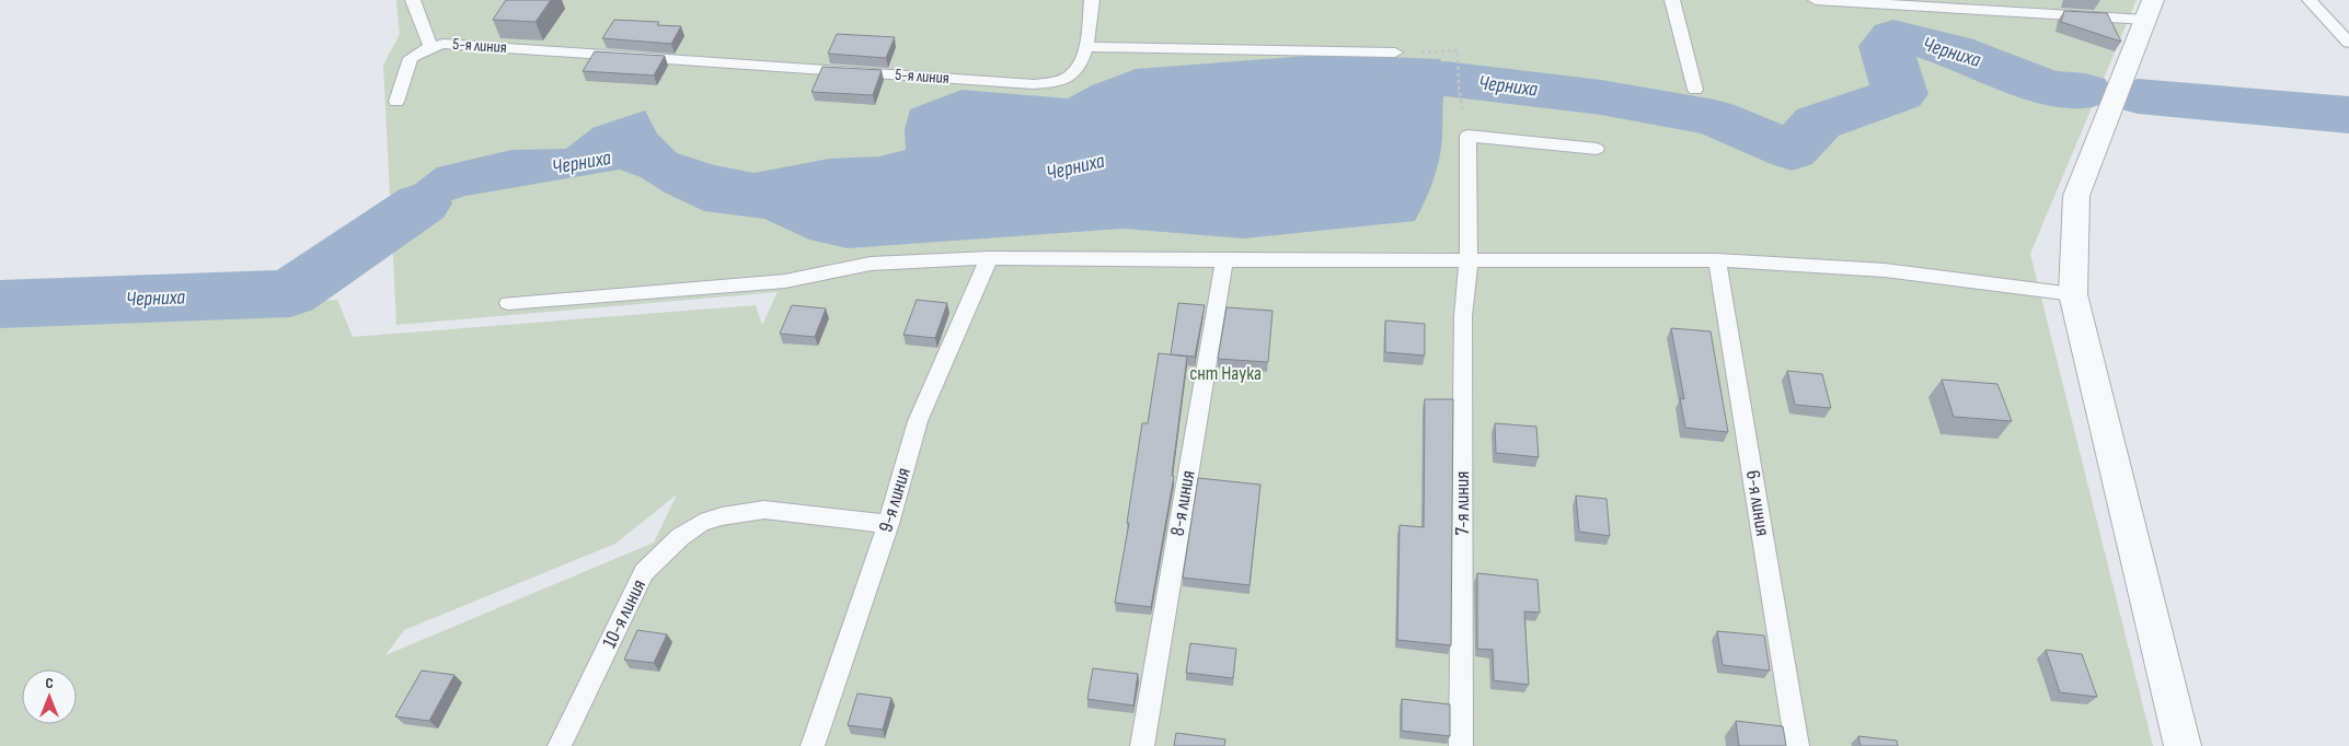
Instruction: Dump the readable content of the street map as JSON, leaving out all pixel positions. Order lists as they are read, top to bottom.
{
  "streets": {
    "lane": [
      "5-я линия",
      "9-я линия",
      "8-я линия",
      "7-я линия",
      "6-я линия",
      "10-я линия"
    ]
  },
  "crossings": [
    ["9-я линия", "10-я линия"]
  ],
  "water": ["Черниха"],
  "parks": ["снт Наука"],
  "north": "top"
}
